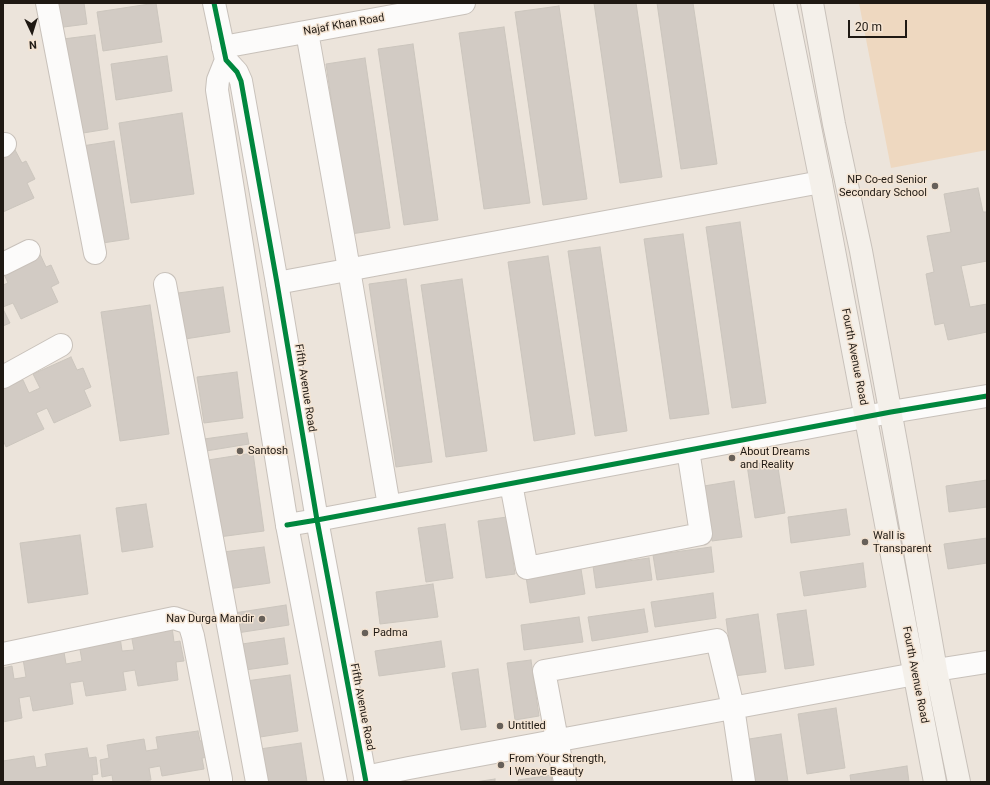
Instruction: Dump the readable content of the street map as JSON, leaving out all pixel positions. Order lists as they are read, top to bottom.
{
  "streets": {
    "main road": ["Fourth Avenue Road"],
    "street": ["Najaf Khan Road", "Fifth Avenue Road"]
  },
  "crossings": [
    ["Najaf Khan Road", "Fifth Avenue Road"]
  ],
  "places": [
    "NP Co-ed Senior Secondary School",
    "Santosh",
    "About Dreams and Reality",
    "Wall is Transparent",
    "Nav Durga Mandir",
    "Padma",
    "Untitled",
    "From Your Strength, I Weave Beauty"
  ],
  "scale_bar": "20 m",
  "north": "bottom"
}
